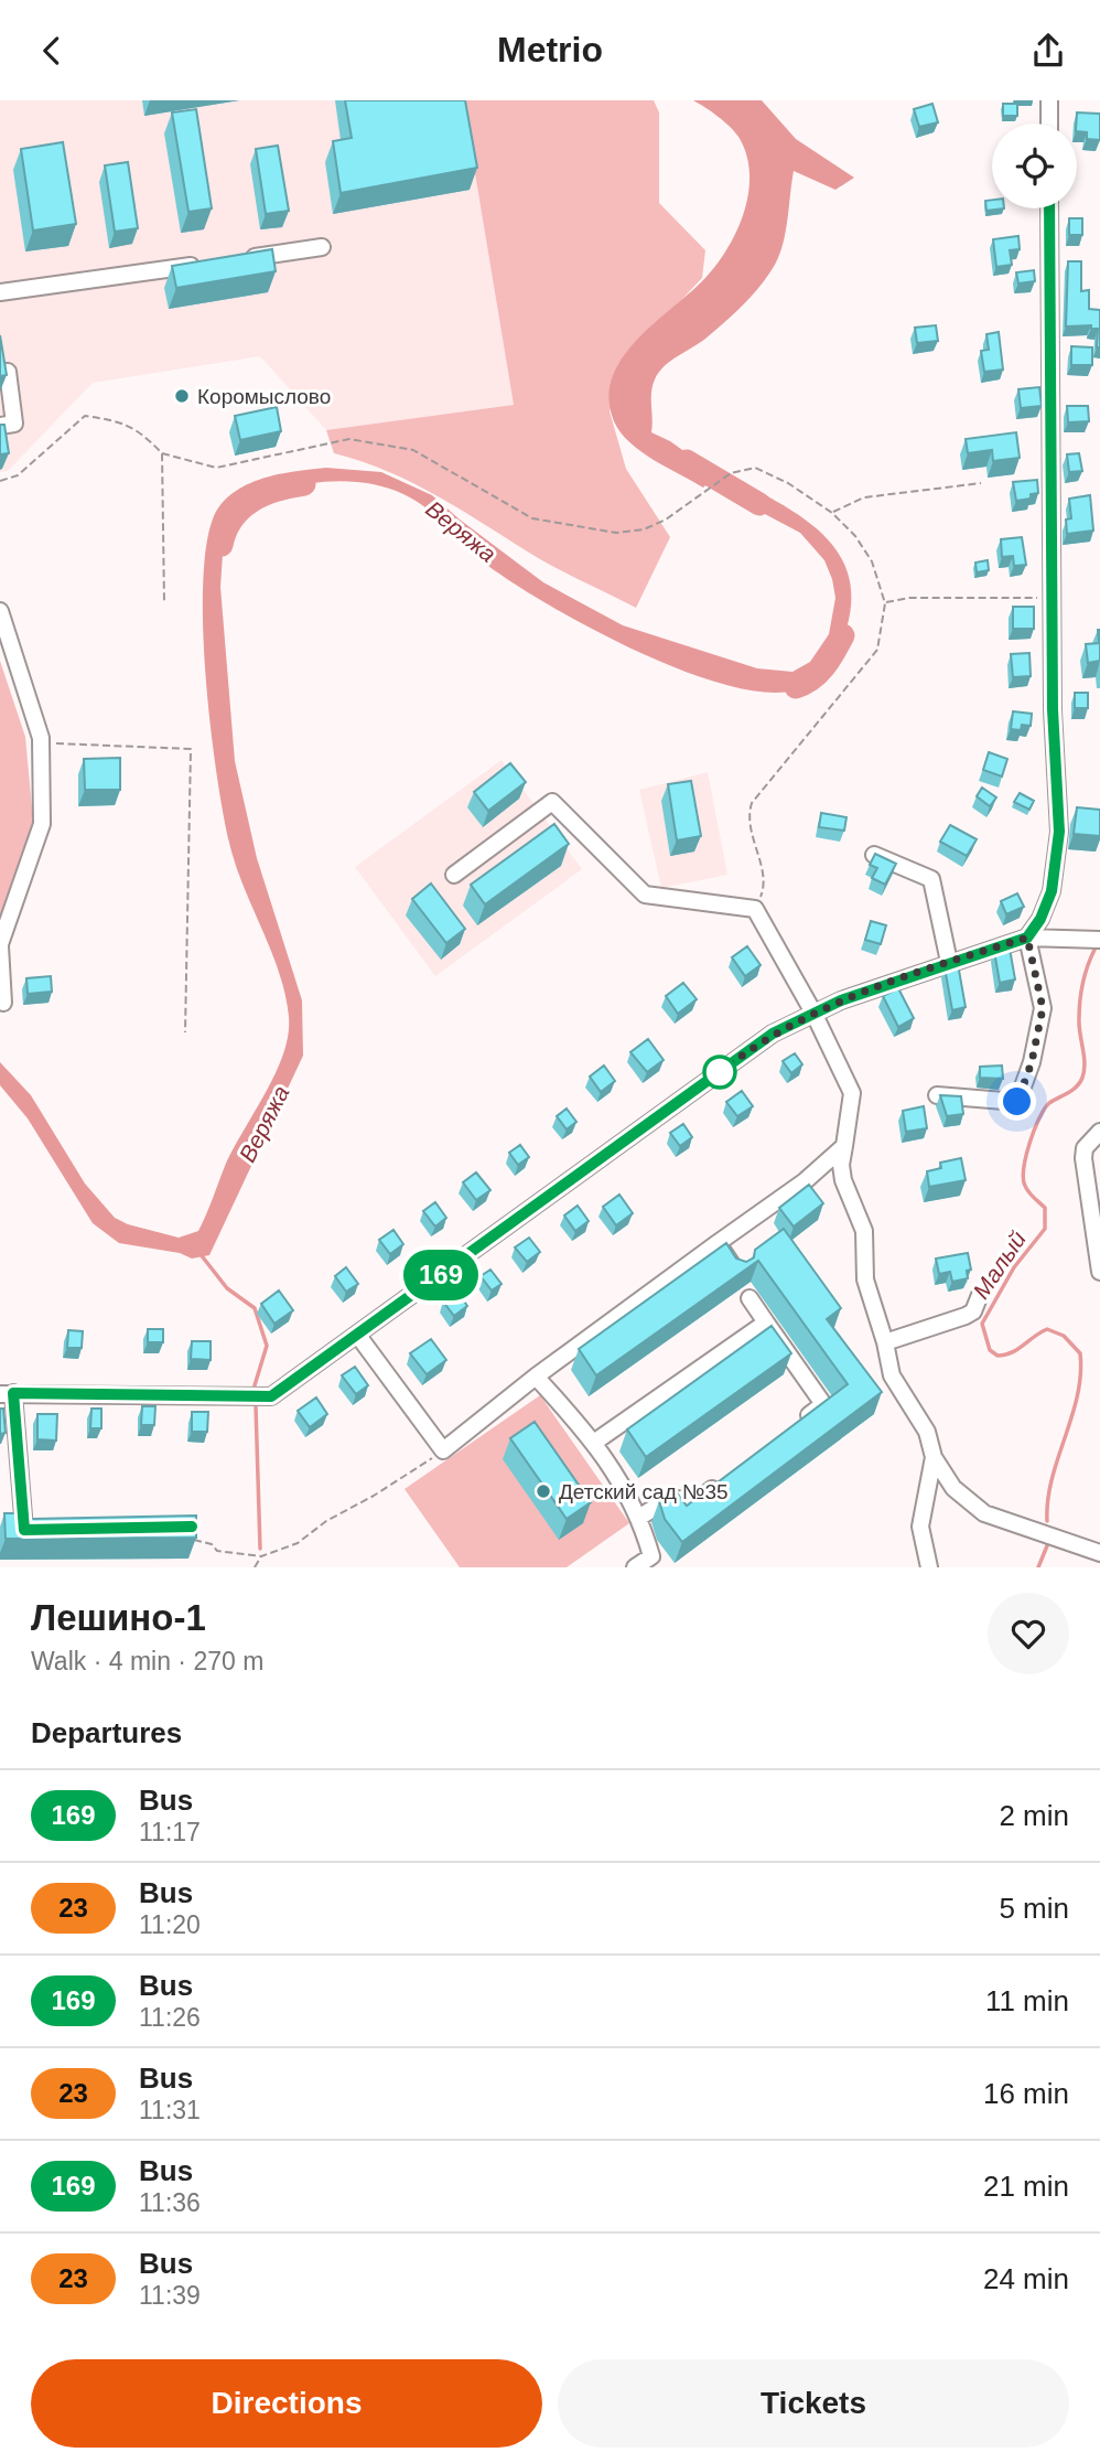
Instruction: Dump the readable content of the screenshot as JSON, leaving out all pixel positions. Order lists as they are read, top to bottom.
{
  "water": ["Веряжа", "Малый"],
  "places": ["Коромыслово", "Детский сад №35"],
  "lines": ["bus line 169"],
  "page": {
    "header": "Metrio",
    "on_map": "169",
    "heading": [
      ["Лешино-1", "Walk · 4 min · 270 m"],
      "Departures"
    ],
    "list": [
      {
        "mark": "169",
        "name": "Bus",
        "note": "11:17",
        "value": "2 min"
      },
      {
        "mark": "23",
        "name": "Bus",
        "note": "11:20",
        "value": "5 min"
      },
      {
        "mark": "169",
        "name": "Bus",
        "note": "11:26",
        "value": "11 min"
      },
      {
        "mark": "23",
        "name": "Bus",
        "note": "11:31",
        "value": "16 min"
      },
      {
        "mark": "169",
        "name": "Bus",
        "note": "11:36",
        "value": "21 min"
      },
      {
        "mark": "23",
        "name": "Bus",
        "note": "11:39",
        "value": "24 min"
      }
    ],
    "buttons": ["Directions", "Tickets"]
  }
}
